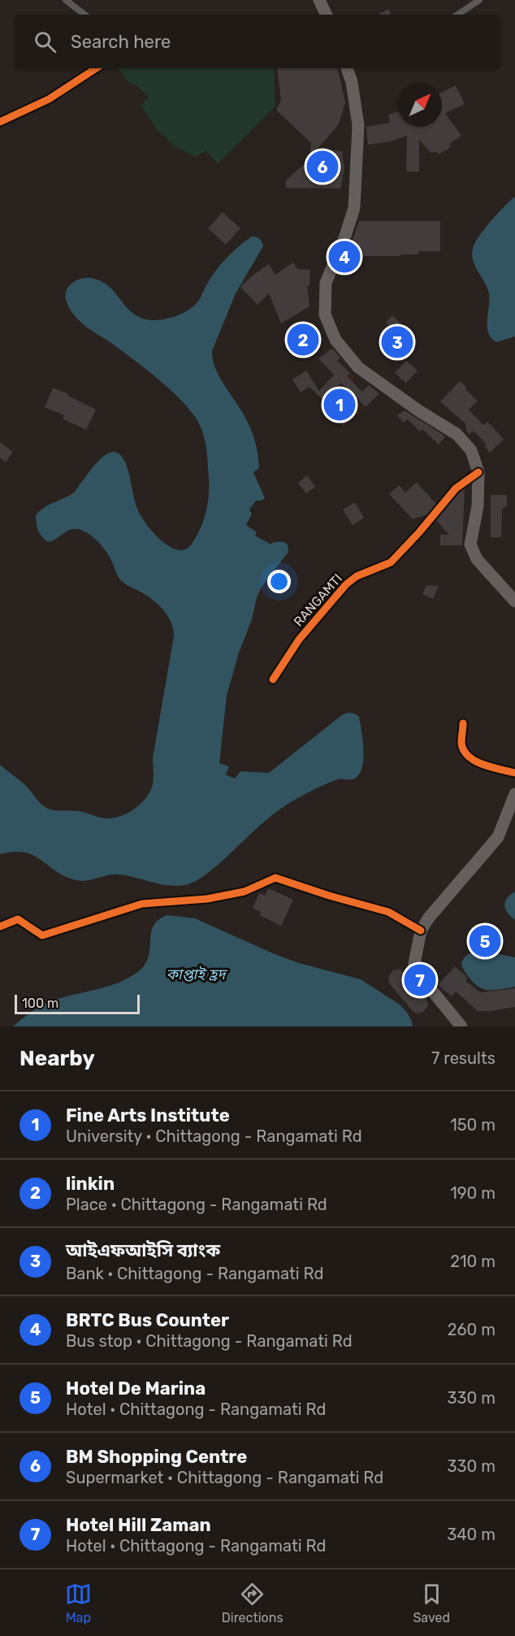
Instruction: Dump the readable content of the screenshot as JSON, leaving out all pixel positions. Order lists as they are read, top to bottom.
{
  "streets": {
    "street": ["RANGAMTI"]
  },
  "water": ["কাপ্তাই হ্রদ"],
  "scale_bar": "100 m",
  "north": "top right",
  "page": {
    "search": "Search here",
    "pins": [
      "6",
      "4",
      "2",
      "3",
      "1",
      "5",
      "7"
    ],
    "scale": "100 m",
    "heading": ["Nearby", "7 results"],
    "list": [
      {
        "mark": "1",
        "name": "Fine Arts Institute",
        "note": "University · Chittagong - Rangamati Rd",
        "value": "150 m"
      },
      {
        "mark": "2",
        "name": "linkin",
        "note": "Place · Chittagong - Rangamati Rd",
        "value": "190 m"
      },
      {
        "mark": "3",
        "name": "আইএফআইসি ব্যাংক",
        "note": "Bank · Chittagong - Rangamati Rd",
        "value": "210 m"
      },
      {
        "mark": "4",
        "name": "BRTC Bus Counter",
        "note": "Bus stop · Chittagong - Rangamati Rd",
        "value": "260 m"
      },
      {
        "mark": "5",
        "name": "Hotel De Marina",
        "note": "Hotel · Chittagong - Rangamati Rd",
        "value": "330 m"
      },
      {
        "mark": "6",
        "name": "BM Shopping Centre",
        "note": "Supermarket · Chittagong - Rangamati Rd",
        "value": "330 m"
      },
      {
        "mark": "7",
        "name": "Hotel Hill Zaman",
        "note": "Hotel · Chittagong - Rangamati Rd",
        "value": "340 m"
      }
    ],
    "nav": ["Map", "Directions", "Saved"]
  }
}
